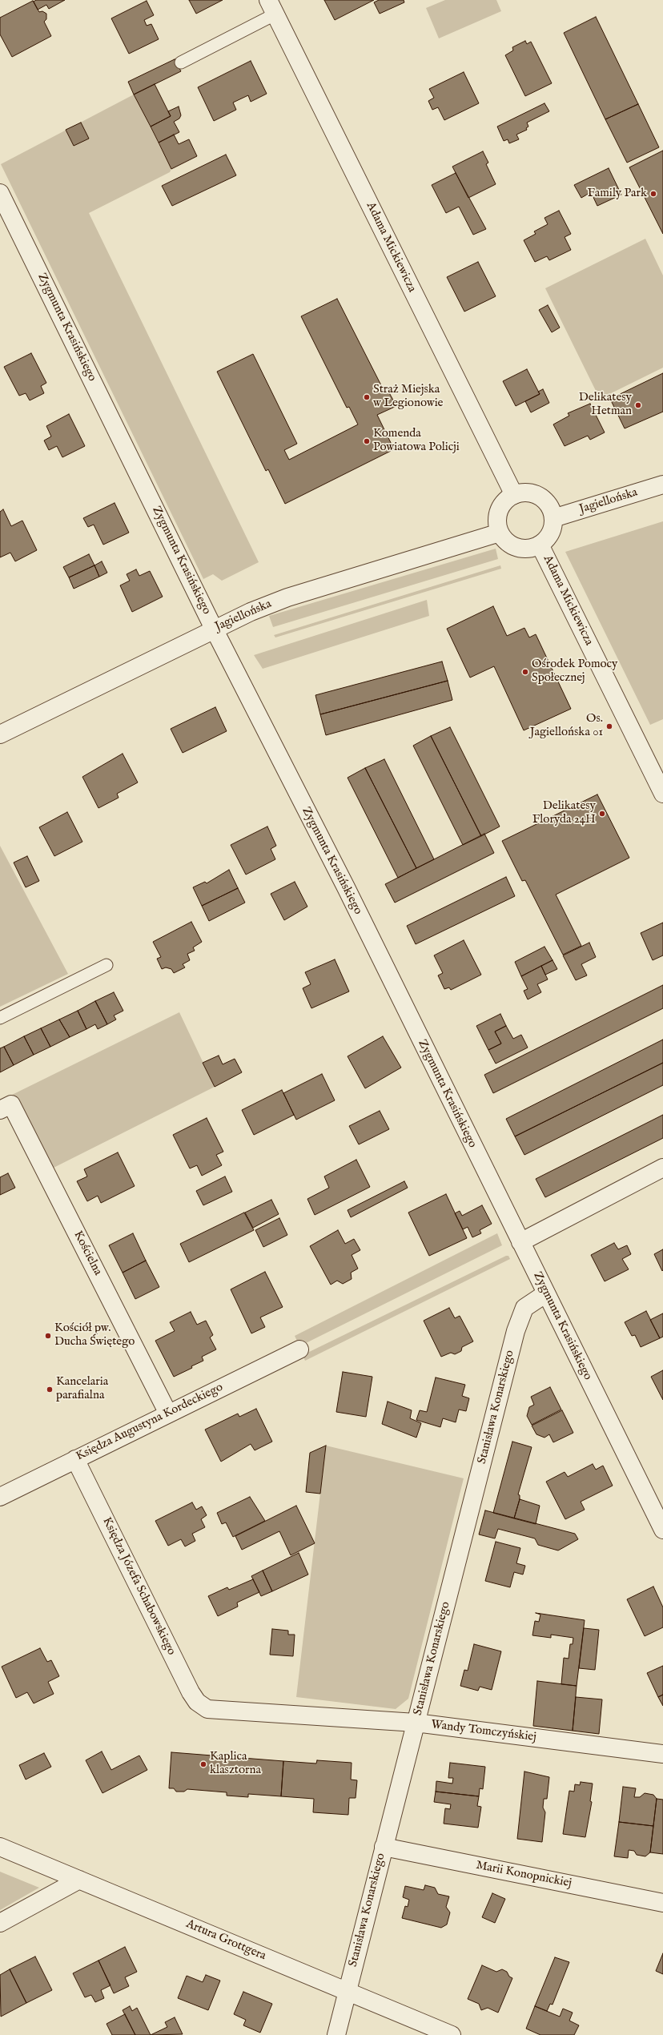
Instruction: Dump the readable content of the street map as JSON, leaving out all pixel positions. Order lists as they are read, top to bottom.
{
  "streets": {
    "street": [
      "Adama Mickiewicza",
      "Zygmunta Krasińskiego",
      "Jagiellońska",
      "Kościelna",
      "Stanisława Konarskiego",
      "Księdza Augustyna Kordeckiego",
      "Księdza Józefa Schabowskiego",
      "Wandy Tomczyńskiej",
      "Marii Konopnickiej",
      "Artura Grottgera"
    ]
  },
  "crossings": [
    ["Adama Mickiewicza", "Jagiellońska"],
    ["Zygmunta Krasińskiego", "Jagiellońska"],
    ["Zygmunta Krasińskiego", "Stanisława Konarskiego"],
    ["Kościelna", "Księdza Augustyna Kordeckiego"],
    ["Stanisława Konarskiego", "Wandy Tomczyńskiej"],
    ["Stanisława Konarskiego", "Marii Konopnickiej"],
    ["Stanisława Konarskiego", "Artura Grottgera"],
    ["Księdza Augustyna Kordeckiego", "Księdza Józefa Schabowskiego"],
    ["Księdza Józefa Schabowskiego", "Wandy Tomczyńskiej"]
  ],
  "places": [
    "Family Park",
    "Straż Miejska w Legionowie",
    "Delikatesy Hetman",
    "Komenda Powiatowa Policji",
    "Ośrodek Pomocy Społecznej",
    "Os. Jagiellońska 01",
    "Delikatesy Floryda 24H",
    "Kościół pw. Ducha Świętego",
    "Kancelaria parafialna",
    "Kaplica klasztorna"
  ]
}
